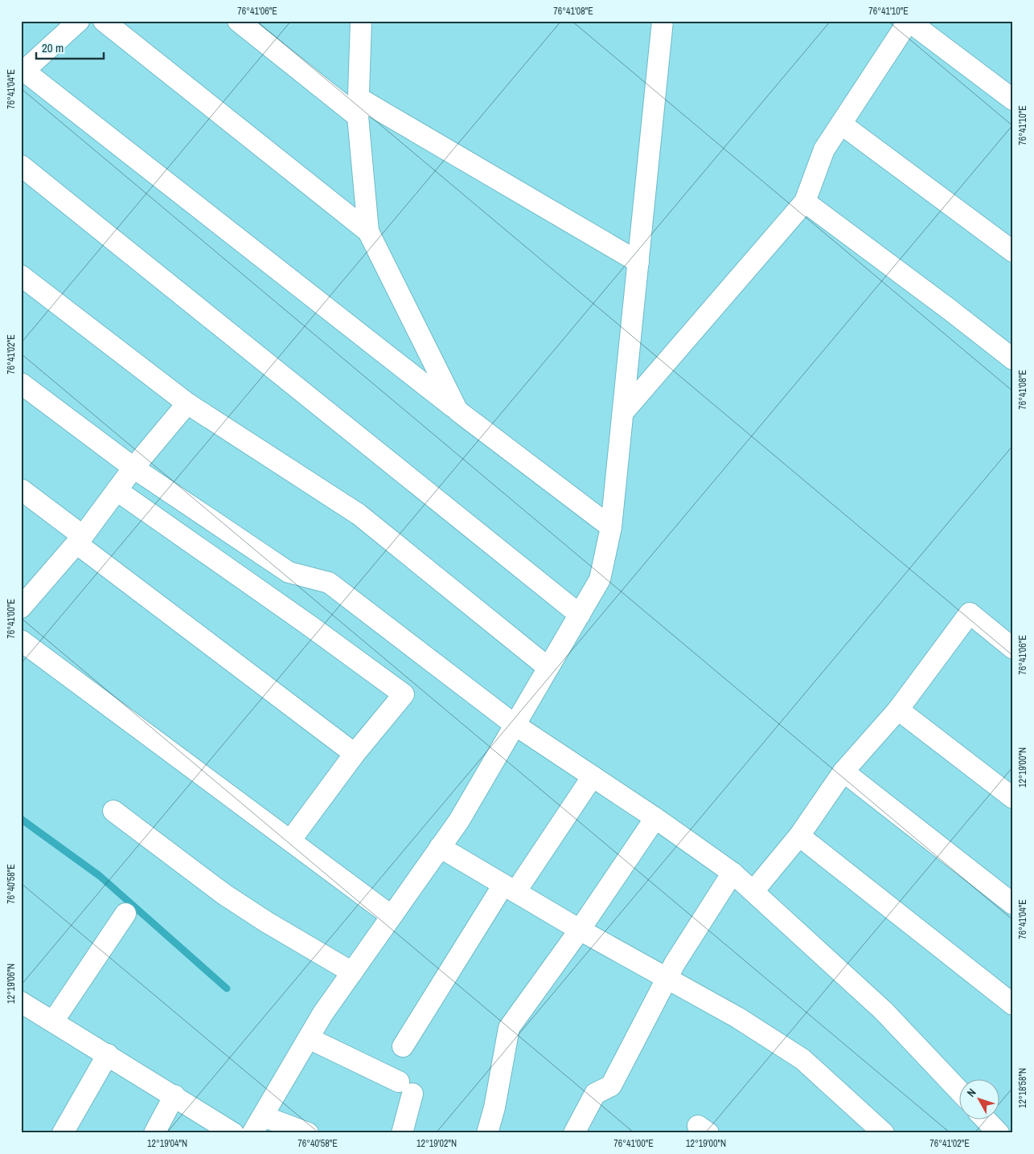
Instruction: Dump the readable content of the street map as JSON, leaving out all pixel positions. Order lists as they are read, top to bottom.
{
  "scale_bar": "20 m",
  "north": "top left",
  "coordinates": [
    "76°41'06\"E",
    "76°41'08\"E",
    "76°41'10\"E",
    "76°41'04\"E",
    "76°41'02\"E",
    "76°41'00\"E",
    "12°19'00\"N",
    "76°40'58\"E",
    "12°19'06\"N",
    "12°18'58\"N",
    "12°19'04\"N",
    "12°19'02\"N"
  ]
}
